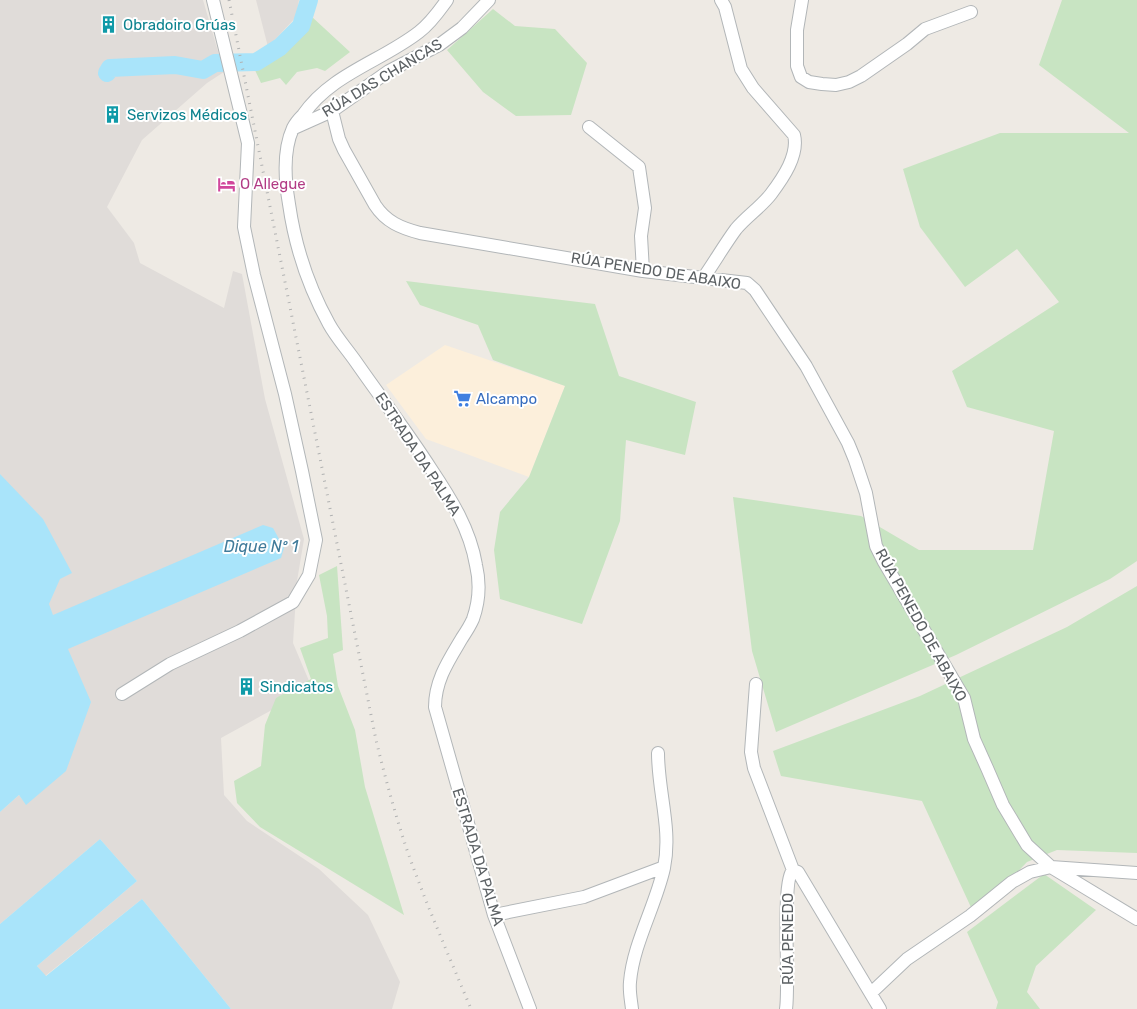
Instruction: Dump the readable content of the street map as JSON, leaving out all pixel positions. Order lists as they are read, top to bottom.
{
  "streets": {
    "street": [
      "RÚA DAS CHANCAS",
      "RÚA PENEDO DE ABAIXO",
      "ESTRADA DA PALMA",
      "RÚA PENEDO"
    ]
  },
  "crossings": [
    ["RÚA DAS CHANCAS", "RÚA PENEDO DE ABAIXO"],
    ["RÚA DAS CHANCAS", "ESTRADA DA PALMA"]
  ],
  "water": ["Dique Nº 1"],
  "places": {
    "building": ["Obradoiro Grúas", "Servizos Médicos", "Sindicatos"],
    "hotel": ["O Allegue"],
    "supermarket": ["Alcampo"]
  }
}
